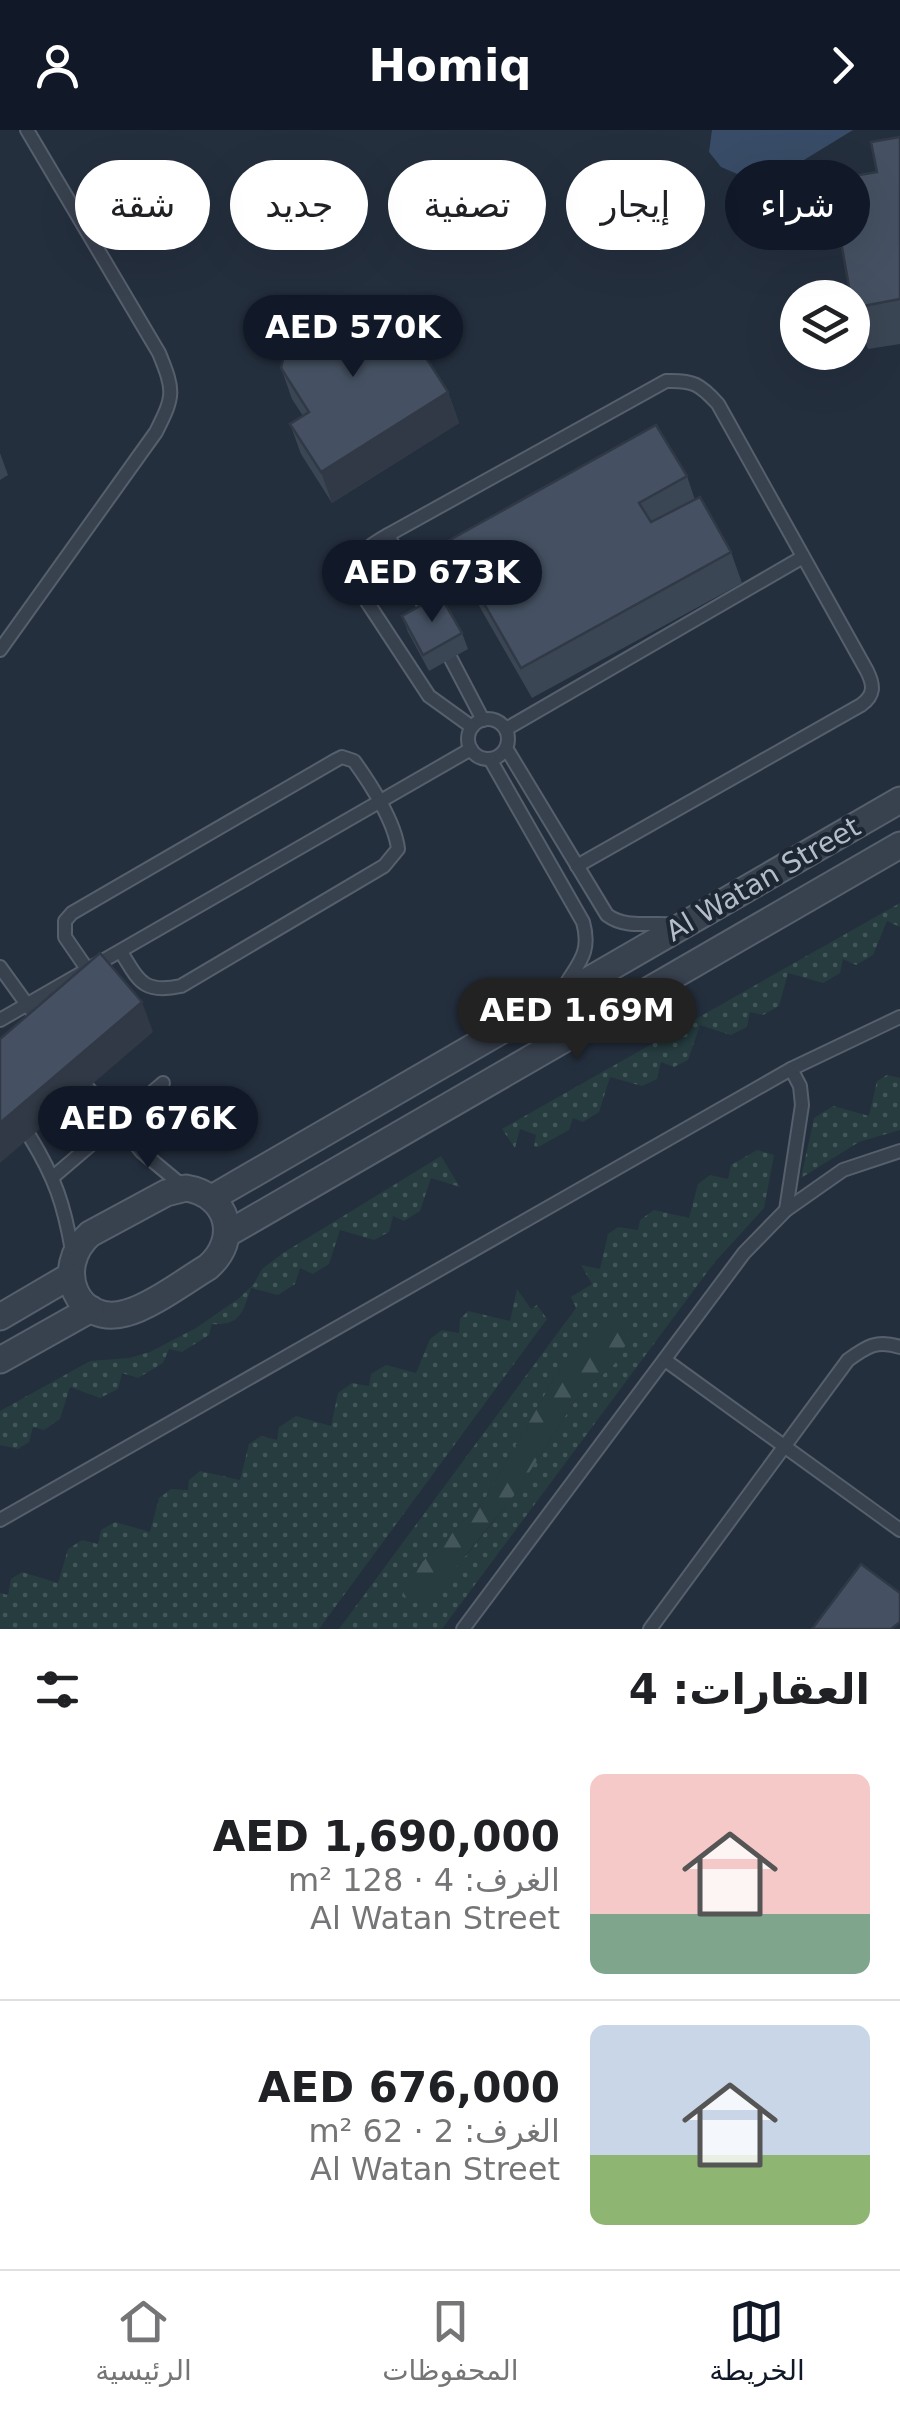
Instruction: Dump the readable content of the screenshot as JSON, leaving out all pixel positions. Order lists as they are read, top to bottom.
{
  "streets": {
    "street": ["Al Watan Street"]
  },
  "page": {
    "header": "Homiq",
    "chip": [
      "شراء",
      "إيجار",
      "تصفية",
      "جديد",
      "شقة"
    ],
    "price": [
      "AED 570K",
      "AED 673K",
      "AED 1.69M",
      "AED 676K"
    ],
    "heading": "العقارات: 4",
    "list": [
      {
        "name": "AED 1,690,000",
        "note": "الغرف: 4 · 128 m² · Al Watan Street"
      },
      {
        "name": "AED 676,000",
        "note": "الغرف: 2 · 62 m² · Al Watan Street"
      }
    ],
    "tabs": ["الخريطة", "المحفوظات", "الرئيسية"]
  }
}
